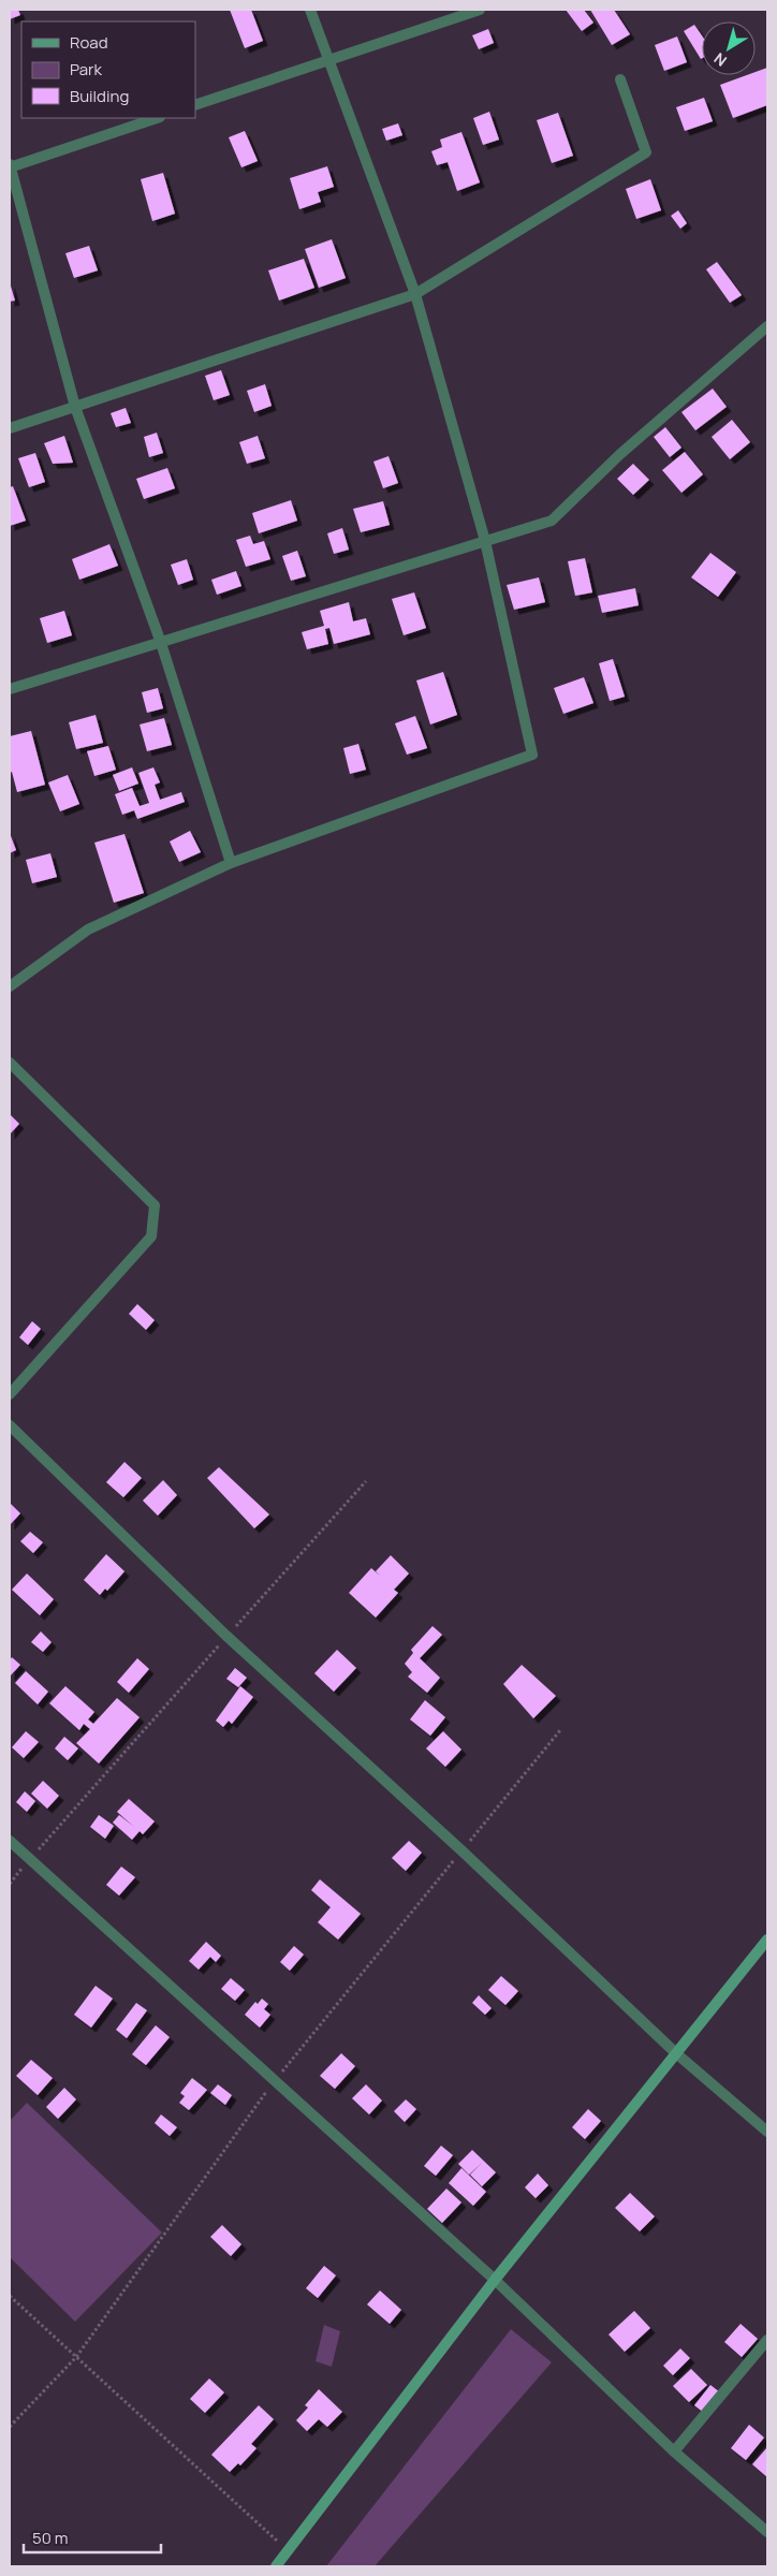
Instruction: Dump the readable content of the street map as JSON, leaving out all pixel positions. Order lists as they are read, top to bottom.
{
  "legend": ["Road", "Park", "Building"],
  "scale_bar": "50 m",
  "north": "bottom left"
}
